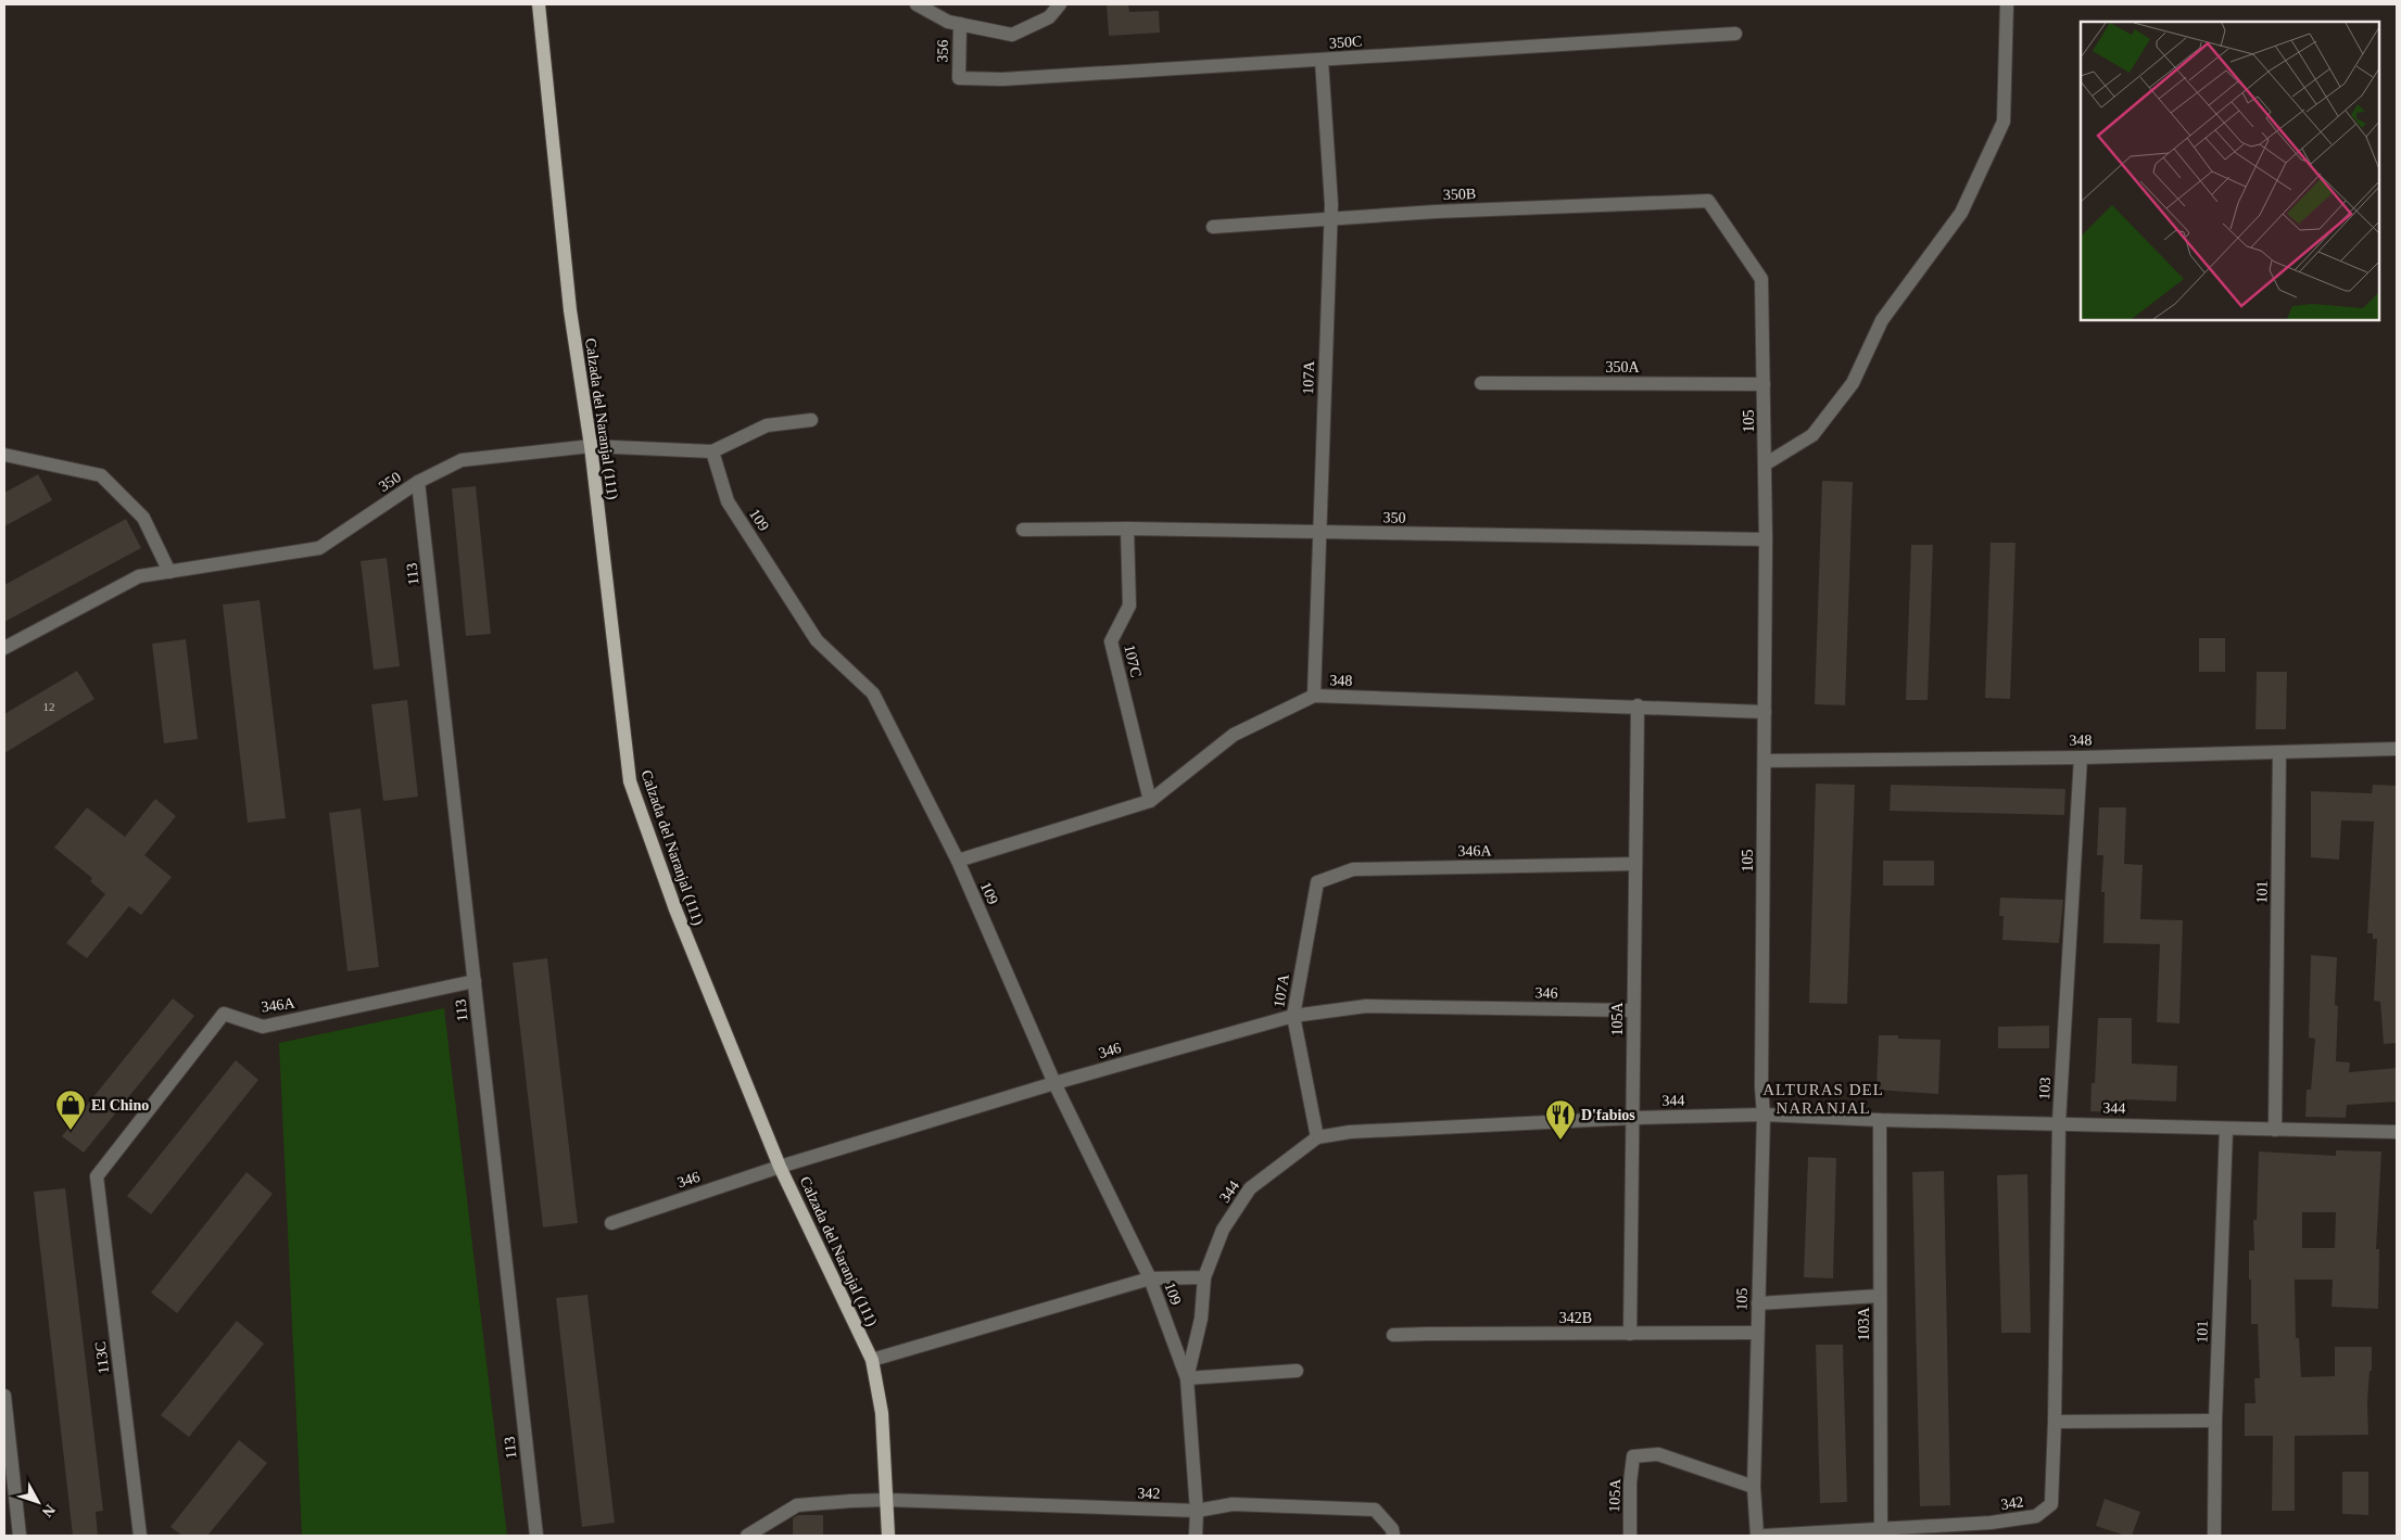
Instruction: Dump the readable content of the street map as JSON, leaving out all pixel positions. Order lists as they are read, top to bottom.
{
  "streets": {
    "main road": ["Calzada del Naranjal (111)"],
    "street": [
      "350C",
      "356",
      "350B",
      "350A",
      "107A",
      "105",
      "350",
      "109",
      "113",
      "107C",
      "348",
      "346A",
      "101",
      "346",
      "105A",
      "103",
      "344",
      "342B",
      "103A",
      "113C",
      "342"
    ]
  },
  "crossings": [
    ["350C", "356"],
    ["350C", "107A"],
    ["350B", "107A"],
    ["350B", "105"],
    ["350A", "105"],
    ["107A", "350"],
    ["107A", "348"],
    ["107A", "346A"],
    ["107A", "346"],
    ["107A", "344"],
    ["Calzada del Naranjal (111)", "350"],
    ["Calzada del Naranjal (111)", "346"],
    ["Calzada del Naranjal (111)", "342"],
    ["105", "350"],
    ["105", "348"],
    ["105", "105A"],
    ["105", "344"],
    ["105", "342B"],
    ["350", "109"],
    ["350", "113"],
    ["350", "107C"],
    ["109", "348"],
    ["109", "346"],
    ["109", "344"],
    ["109", "342"],
    ["113", "346A"],
    ["107C", "348"],
    ["348", "101"],
    ["348", "105A"],
    ["348", "103"],
    ["346A", "105A"],
    ["346A", "113C"],
    ["101", "344"],
    ["346", "105A"],
    ["105A", "344"],
    ["105A", "342B"],
    ["103", "344"],
    ["103", "342"],
    ["344", "103A"],
    ["103A", "342"]
  ],
  "districts": ["ALTURAS DEL NARANJAL"],
  "places": {
    "shop": ["El Chino"],
    "restaurant": ["D'fabios"]
  },
  "house_numbers": ["12"],
  "north": "bottom right"
}
